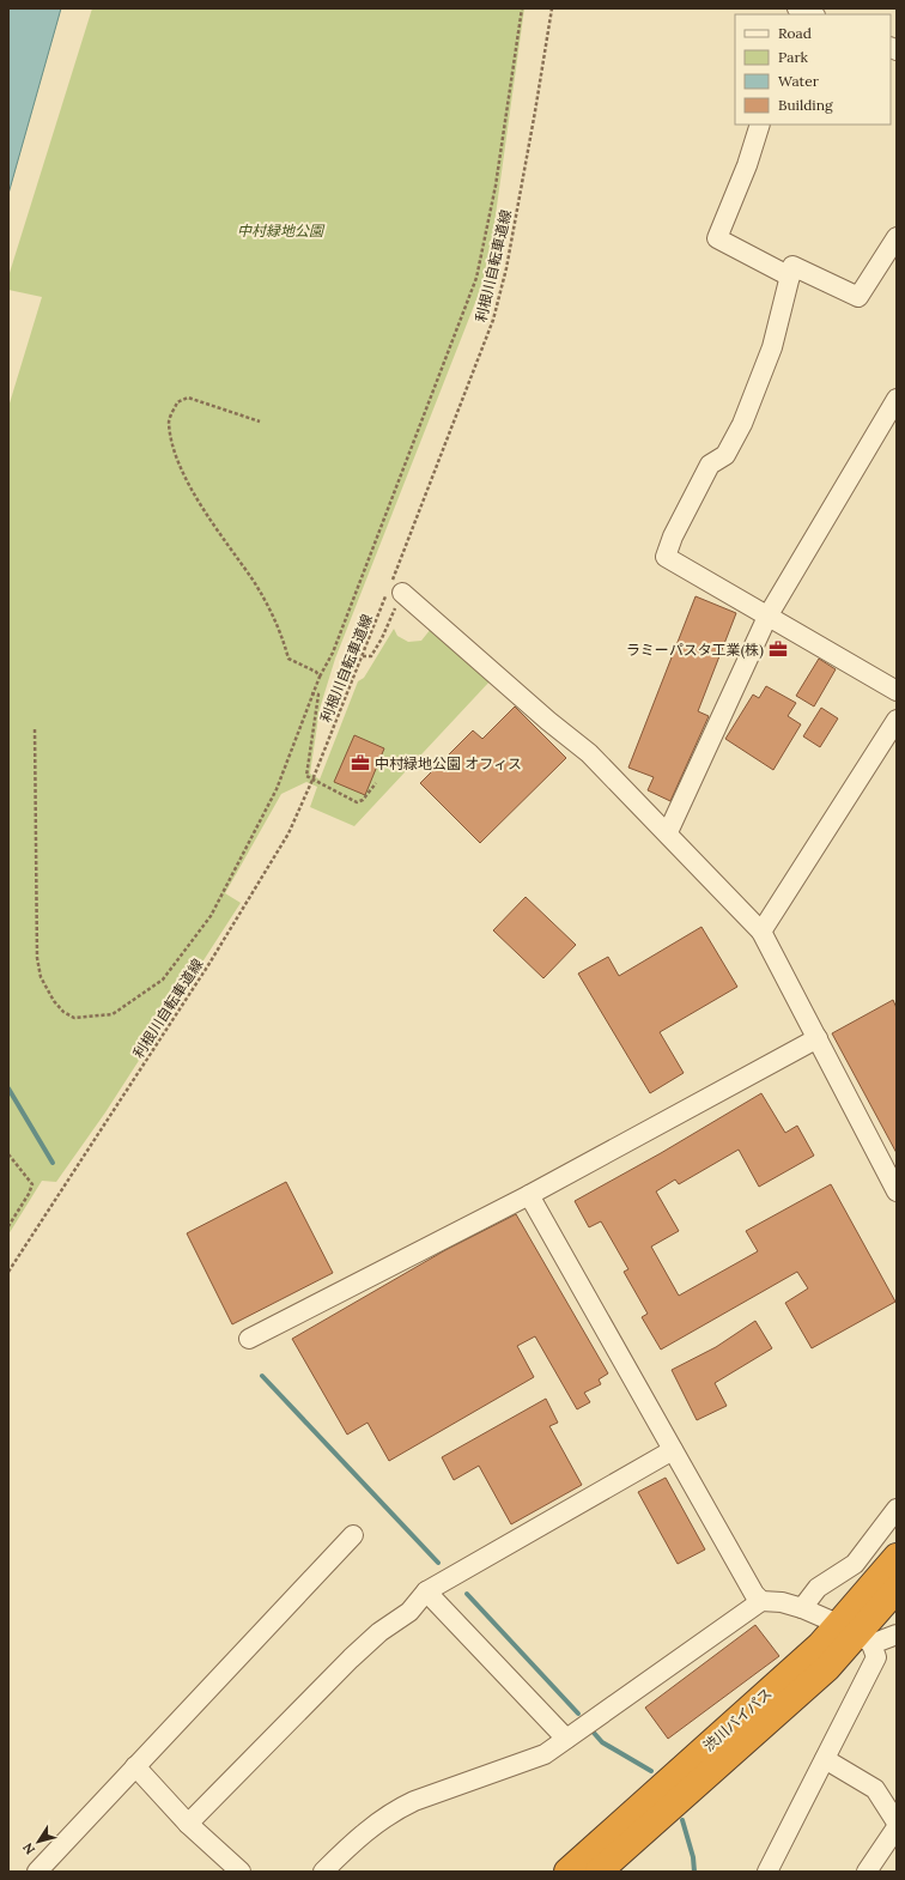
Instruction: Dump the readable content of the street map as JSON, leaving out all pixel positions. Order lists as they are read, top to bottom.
{
  "streets": {
    "highway": ["渋川バイパス"],
    "path": ["利根川自転車道線"]
  },
  "parks": ["中村緑地公園"],
  "places": {
    "office": ["ラミーパスタ工業(株)", "中村緑地公園 オフィス"]
  },
  "legend": [
    "Road",
    "Park",
    "Water",
    "Building"
  ],
  "north": "bottom left"
}
